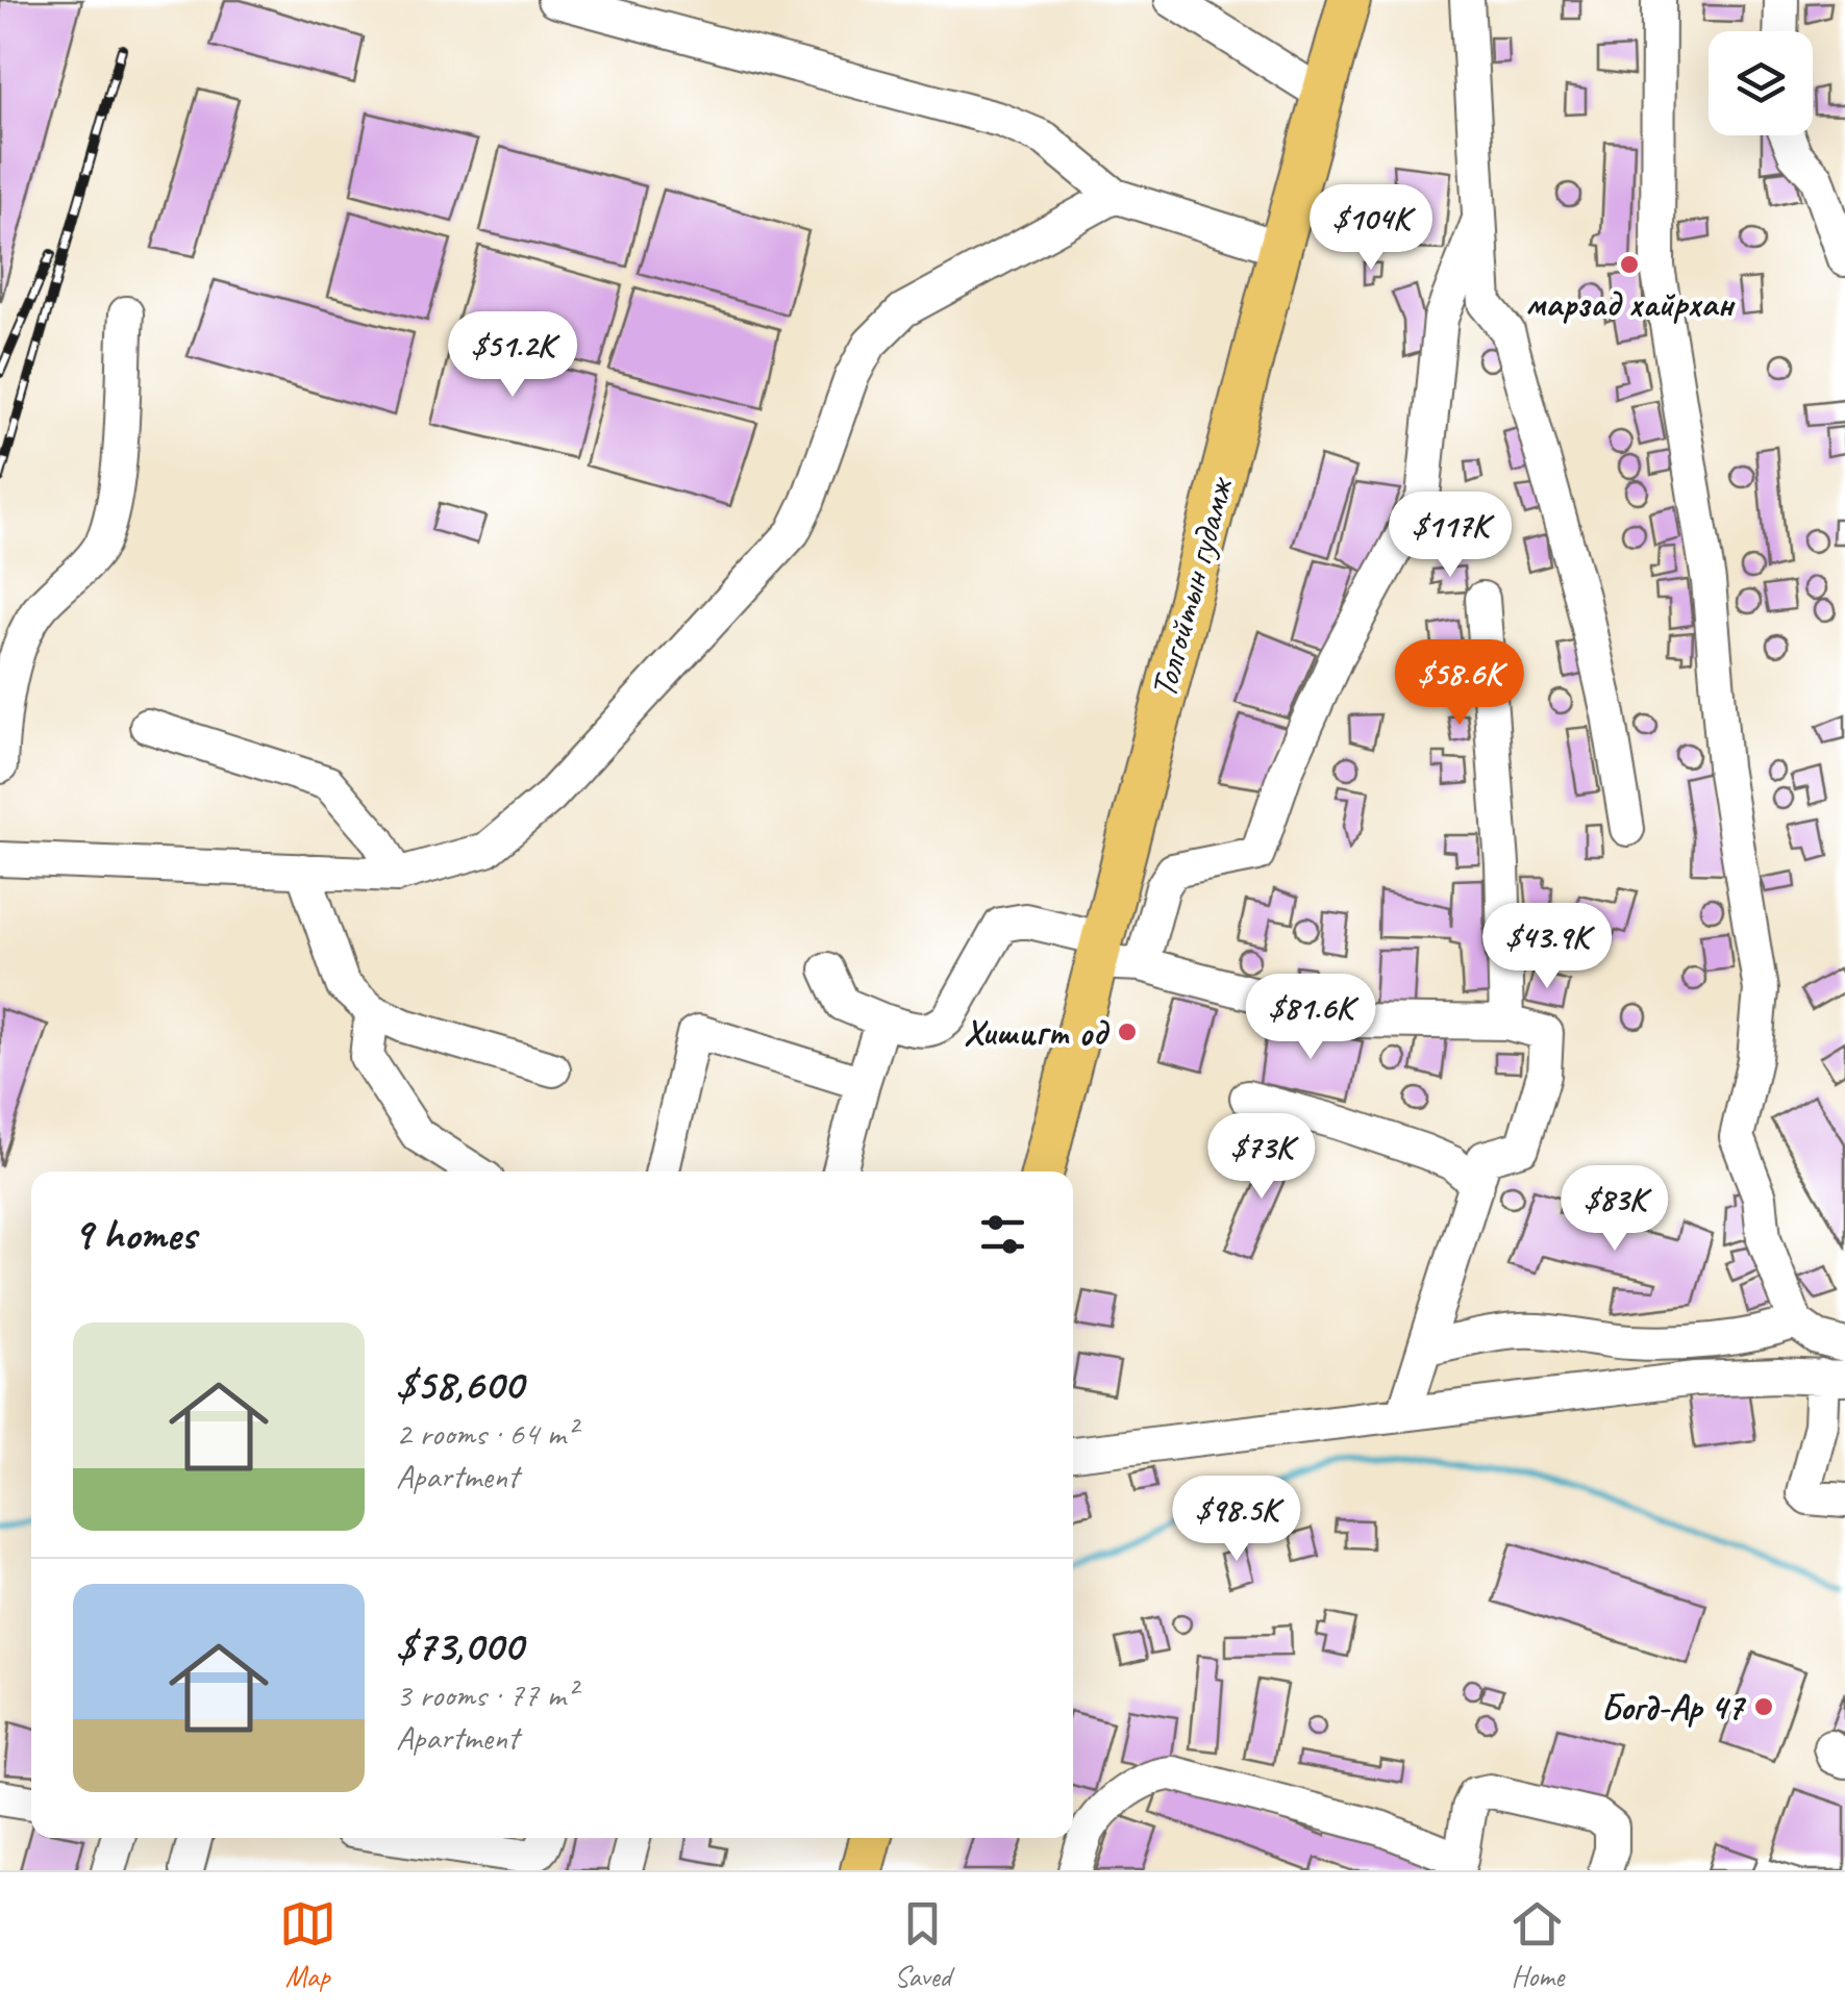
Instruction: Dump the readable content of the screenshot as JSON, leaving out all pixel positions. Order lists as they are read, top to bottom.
{
  "streets": {
    "main road": ["Толгойтын гудамж"]
  },
  "places": ["марзад хайрхан", "Хишигт од", "Богд-Ар 47"],
  "page": {
    "price": [
      "$104K",
      "$51.2K",
      "$117K",
      "$58.6K",
      "$43.9K",
      "$81.6K",
      "$73K",
      "$83K",
      "$98.5K"
    ],
    "heading": "9 homes",
    "list": [
      {
        "name": "$58,600",
        "note": "2 rooms · 64 m² · Apartment"
      },
      {
        "name": "$73,000",
        "note": "3 rooms · 77 m² · Apartment"
      }
    ],
    "tabs": ["Map", "Saved", "Home"]
  }
}
